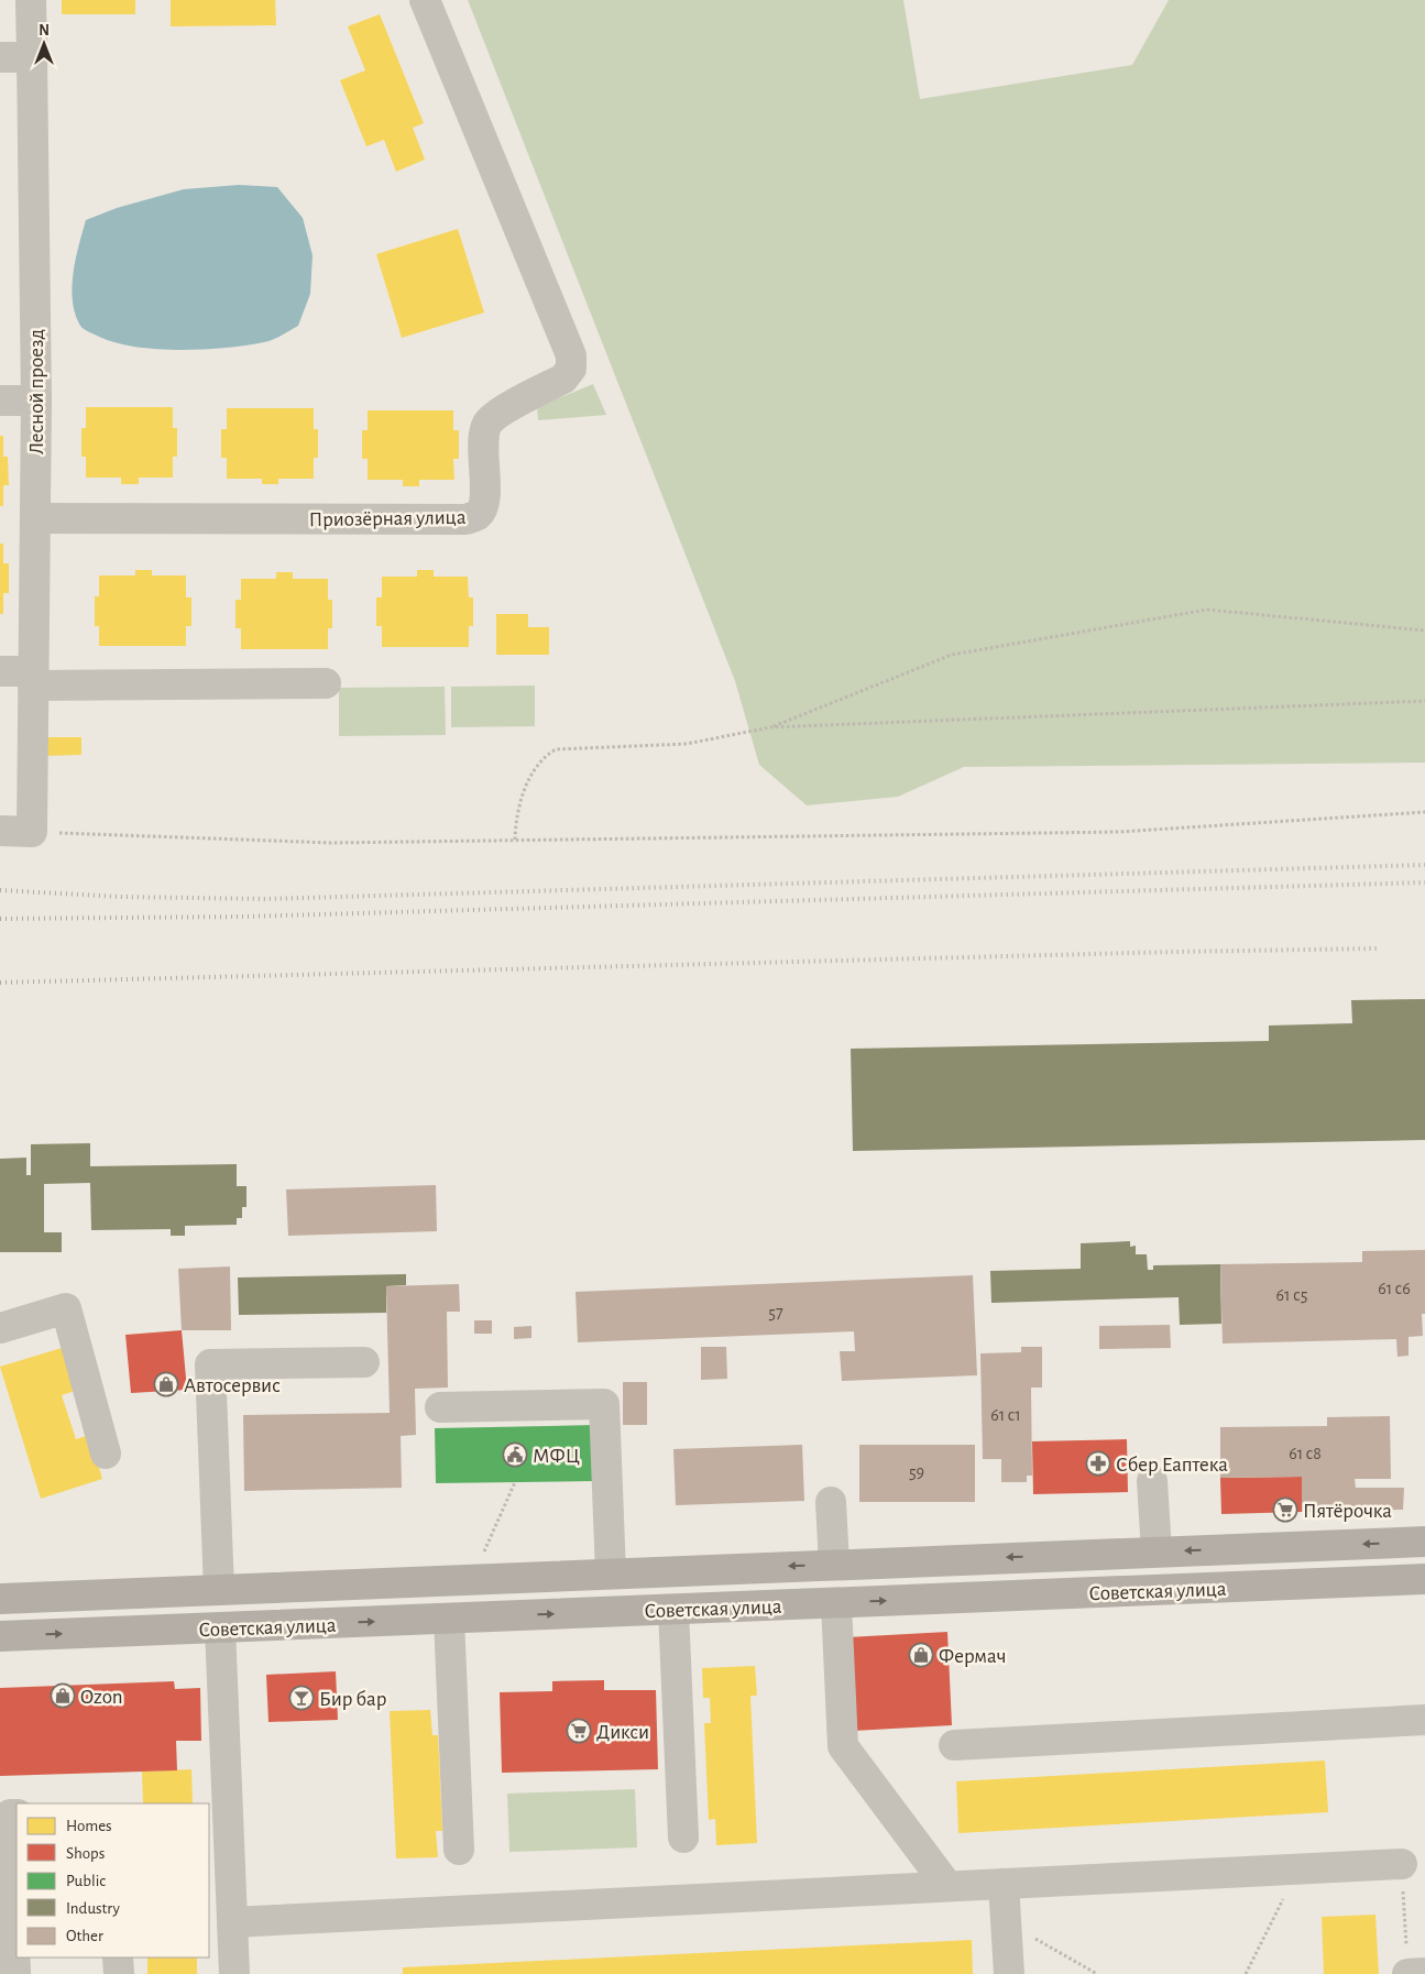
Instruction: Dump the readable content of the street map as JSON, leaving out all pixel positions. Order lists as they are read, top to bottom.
{
  "streets": {
    "main road": ["Советская улица"],
    "street": ["Лесной проезд", "Приозёрная улица"]
  },
  "crossings": [
    ["Лесной проезд", "Приозёрная улица"]
  ],
  "places": {
    "shop": ["Автосервис", "Фермач", "Ozon"],
    "public building": ["МФЦ"],
    "pharmacy": ["Сбер Еаптека"],
    "supermarket": ["Пятёрочка", "Дикси"],
    "bar": ["Бир бар"]
  },
  "house_numbers": [
    "61 с6",
    "61 с5",
    "57",
    "61 с1",
    "61 с8",
    "59"
  ],
  "legend": [
    "Homes",
    "Shops",
    "Public",
    "Industry",
    "Other"
  ],
  "north": "top"
}
